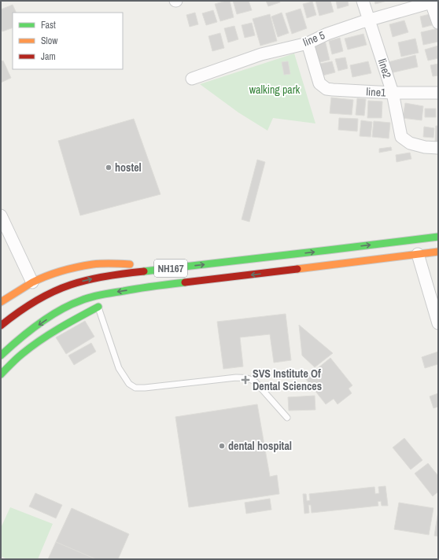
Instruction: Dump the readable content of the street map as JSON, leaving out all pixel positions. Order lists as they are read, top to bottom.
{
  "streets": {
    "main road": ["NH167"],
    "street": ["line 5", "line2", "line1"]
  },
  "crossings": [
    ["line 5", "line2"],
    ["line 5", "line1"],
    ["line2", "line1"]
  ],
  "parks": ["walking park"],
  "places": {
    "other": ["hostel", "dental hospital"],
    "health": ["SVS Institute Of Dental Sciences"]
  },
  "legend": ["Fast", "Slow", "Jam"]
}
